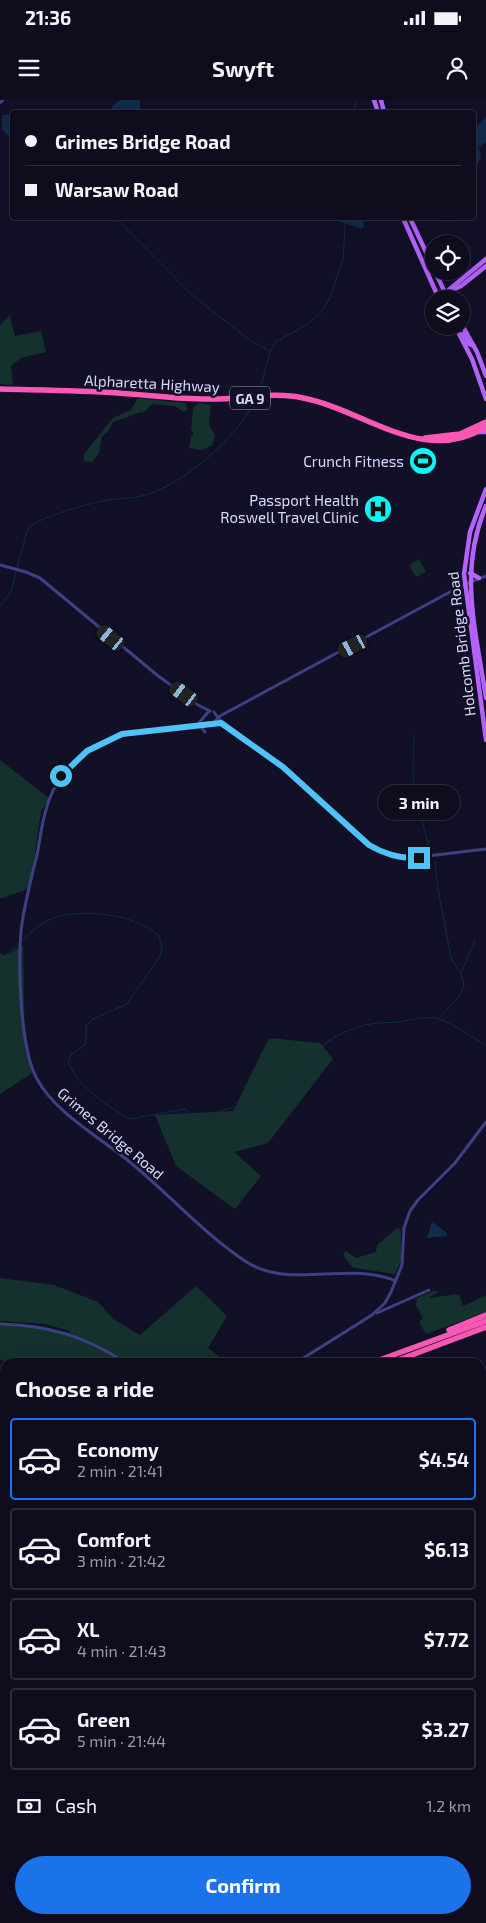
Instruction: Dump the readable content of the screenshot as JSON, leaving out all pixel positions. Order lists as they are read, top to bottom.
{
  "streets": {
    "highway": ["Alpharetta Highway", "GA 9"],
    "main road": ["Holcomb Bridge Road"],
    "street": ["Grimes Bridge Road"]
  },
  "crossings": [
    ["Holcomb Bridge Road", "Grimes Bridge Road"]
  ],
  "places": {
    "sports": ["Crunch Fitness"],
    "hospital": ["Passport Health Roswell Travel Clinic"]
  },
  "page": {
    "status": "21:36",
    "header": "Swyft",
    "banner": ["Grimes Bridge Road", "Warsaw Road"],
    "bubble": "3 min",
    "heading": "Choose a ride",
    "list": [
      {
        "name": "Economy",
        "note": "2 min · 21:41",
        "value": "$4.54"
      },
      {
        "name": "Comfort",
        "note": "3 min · 21:42",
        "value": "$6.13"
      },
      {
        "name": "XL",
        "note": "4 min · 21:43",
        "value": "$7.72"
      },
      {
        "name": "Green",
        "note": "5 min · 21:44",
        "value": "$3.27"
      }
    ],
    "pay": ["Cash", "1.2 km"],
    "buttons": "Confirm"
  }
}
